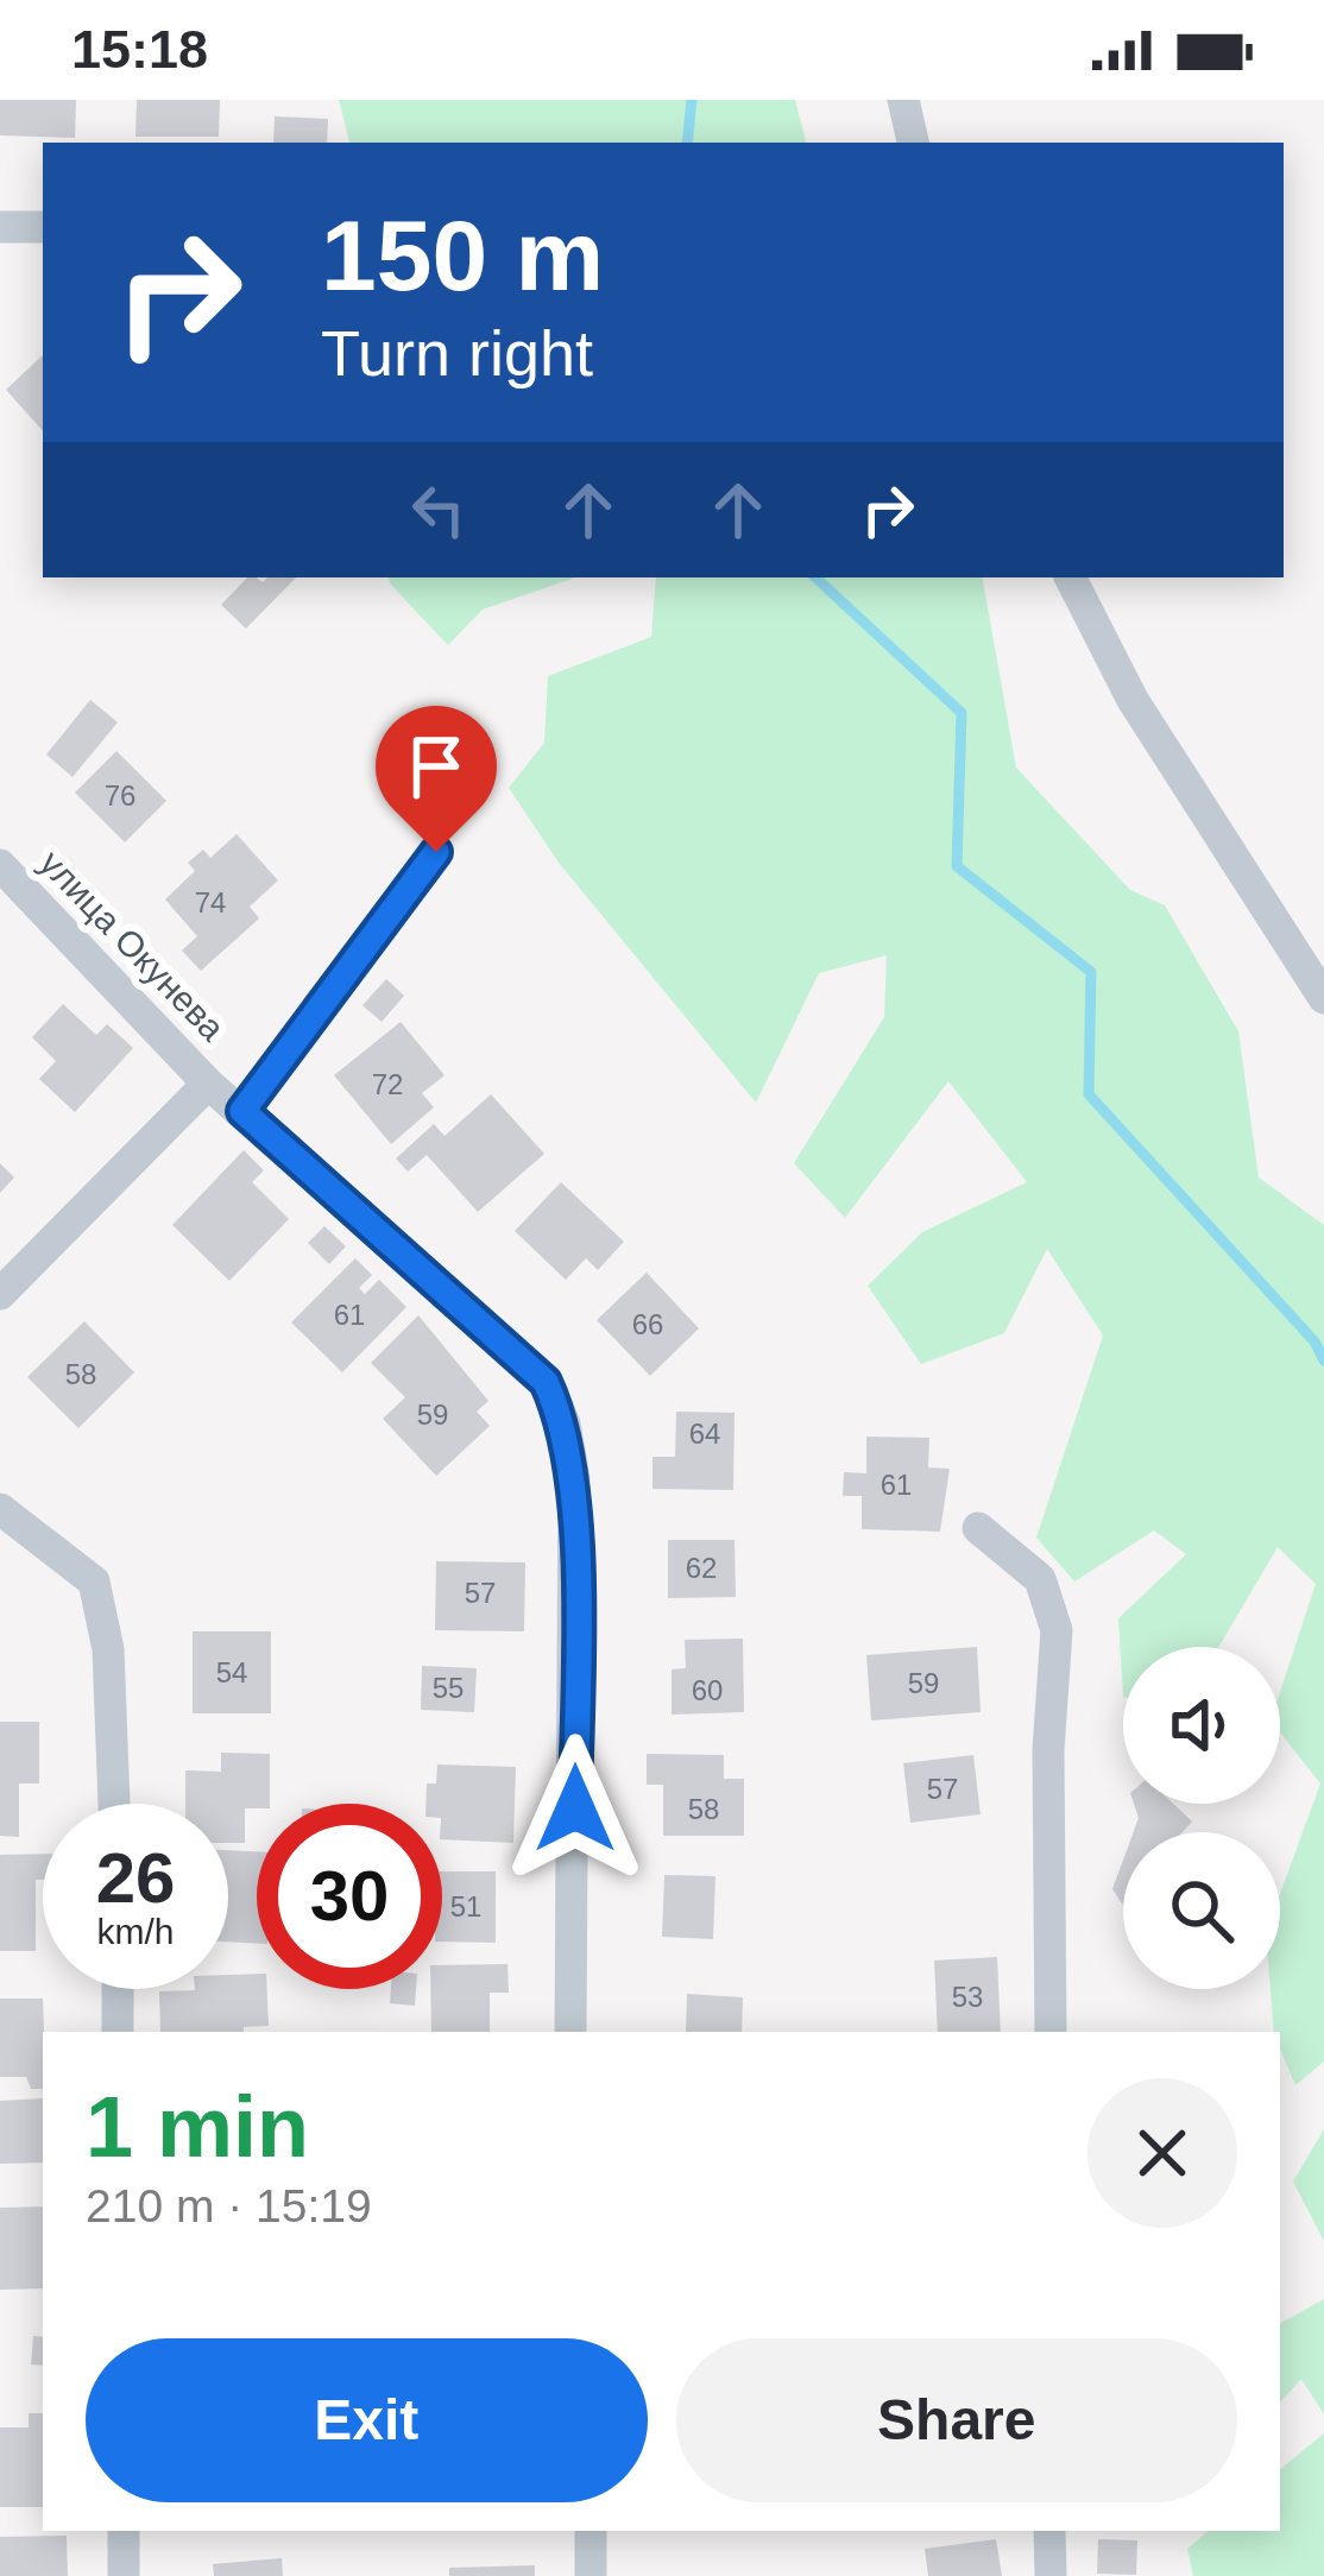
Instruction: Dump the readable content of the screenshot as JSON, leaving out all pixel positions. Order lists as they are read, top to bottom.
{
  "streets": {
    "street": ["улица Окунева"]
  },
  "house_numbers": [
    "76",
    "74",
    "72",
    "61",
    "66",
    "58",
    "59",
    "64",
    "61",
    "62",
    "57",
    "54",
    "59",
    "55",
    "60",
    "57",
    "58",
    "51",
    "53"
  ],
  "page": {
    "status": "15:18",
    "turn": ["150 m", "Turn right"],
    "speed": "26 km/h",
    "limit": "30",
    "heading": ["1 min", "210 m · 15:19"],
    "buttons": ["Exit", "Share"]
  }
}
